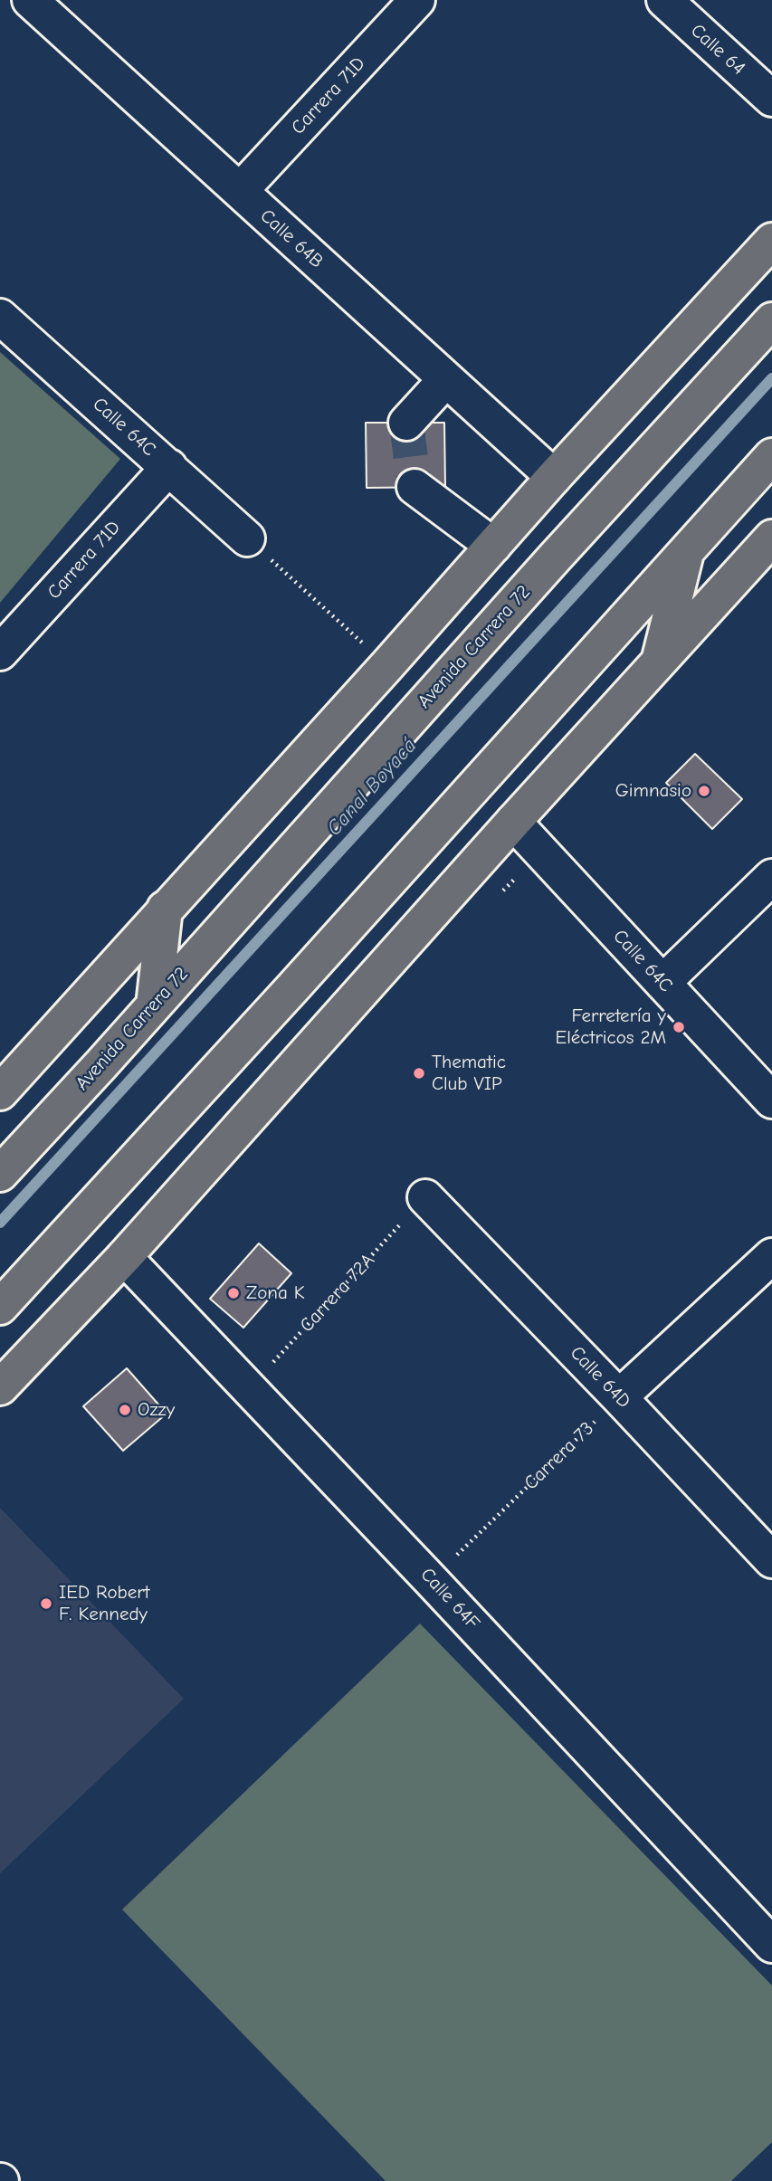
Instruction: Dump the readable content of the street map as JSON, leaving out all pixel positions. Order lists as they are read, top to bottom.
{
  "streets": {
    "highway": ["Avenida Carrera 72"],
    "street": [
      "Calle 64",
      "Carrera 71D",
      "Calle 64B",
      "Calle 64C",
      "Calle 64D",
      "Calle 64F"
    ],
    "path": ["Carrera 72A", "Carrera 73"]
  },
  "crossings": [
    ["Carrera 71D", "Calle 64B"],
    ["Carrera 71D", "Calle 64C"],
    ["Carrera 72A", "Calle 64D"],
    ["Carrera 72A", "Calle 64F"],
    ["Calle 64D", "Carrera 73"],
    ["Carrera 73", "Calle 64F"]
  ],
  "water": ["Canal Boyacá"],
  "places": [
    "Gimnasio",
    "Ferretería y Eléctricos 2M",
    "Thematic Club VIP",
    "Zona K",
    "Ozzy",
    "IED Robert F. Kennedy"
  ]
}
